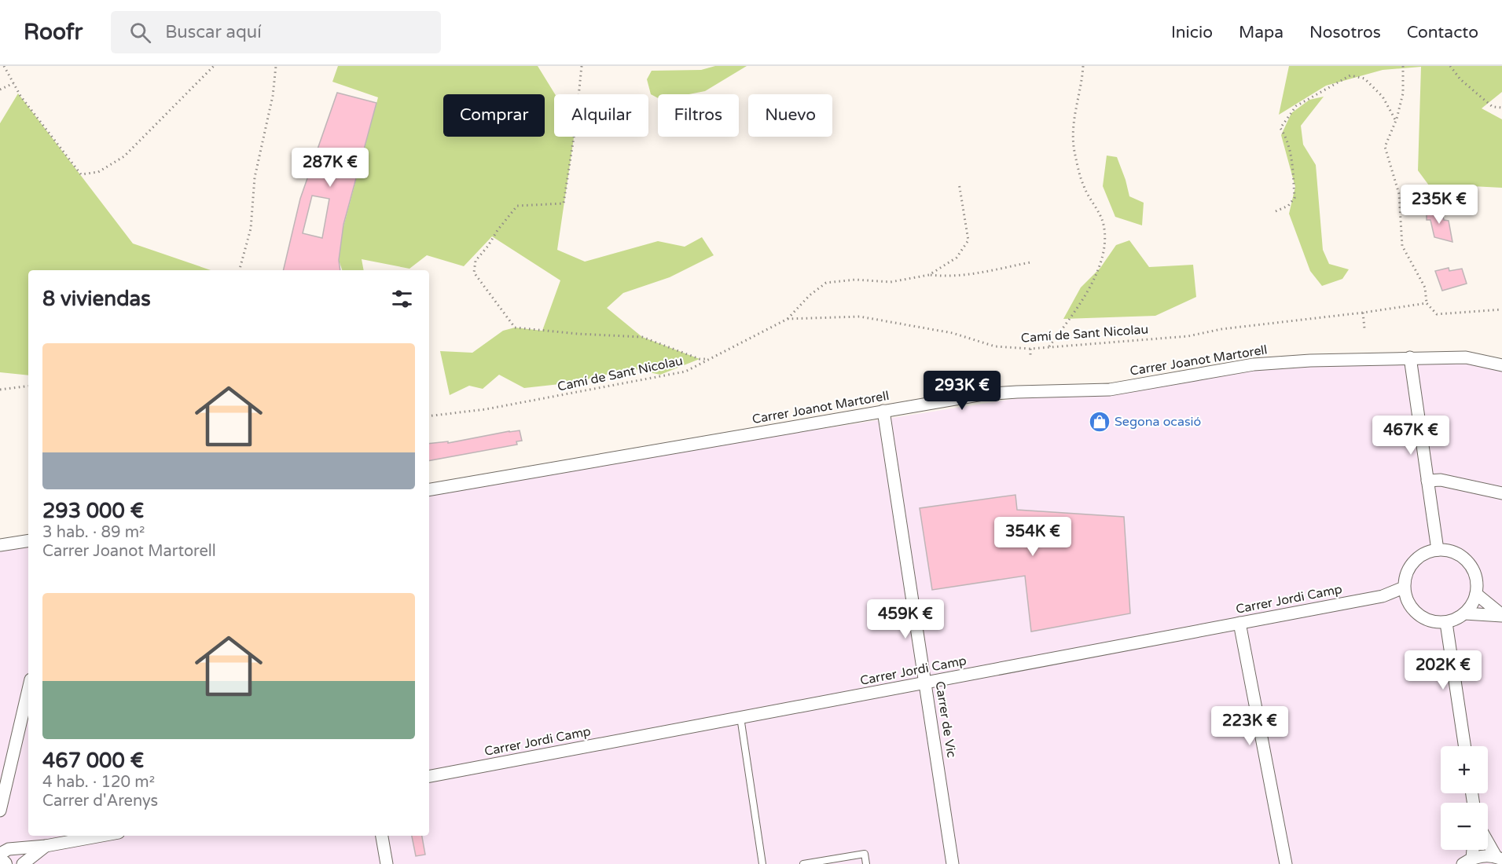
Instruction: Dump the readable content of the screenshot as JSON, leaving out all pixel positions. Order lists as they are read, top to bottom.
{
  "streets": {
    "street": ["Carrer Joanot Martorell", "Carrer Jordi Camp", "Carrer de Vic"],
    "path": ["Camí de Sant Nicolau"]
  },
  "crossings": [
    ["Carrer Joanot Martorell", "Carrer de Vic"],
    ["Carrer Jordi Camp", "Carrer de Vic"]
  ],
  "places": {
    "shop": ["Segona ocasió"]
  },
  "page": {
    "header": "Roofr",
    "search": "Buscar aquí",
    "nav": [
      "Inicio",
      "Mapa",
      "Nosotros",
      "Contacto"
    ],
    "chip": [
      "Comprar",
      "Alquilar",
      "Filtros",
      "Nuevo"
    ],
    "price": [
      "287K €",
      "235K €",
      "293K €",
      "467K €",
      "354K €",
      "459K €",
      "202K €",
      "223K €"
    ],
    "heading": "8 viviendas",
    "list": [
      {
        "name": "293 000 €",
        "note": "3 hab. · 89 m² · Carrer Joanot Martorell"
      },
      {
        "name": "467 000 €",
        "note": "4 hab. · 120 m² · Carrer d'Arenys"
      }
    ],
    "map_buttons": ["+", "−"]
  }
}
